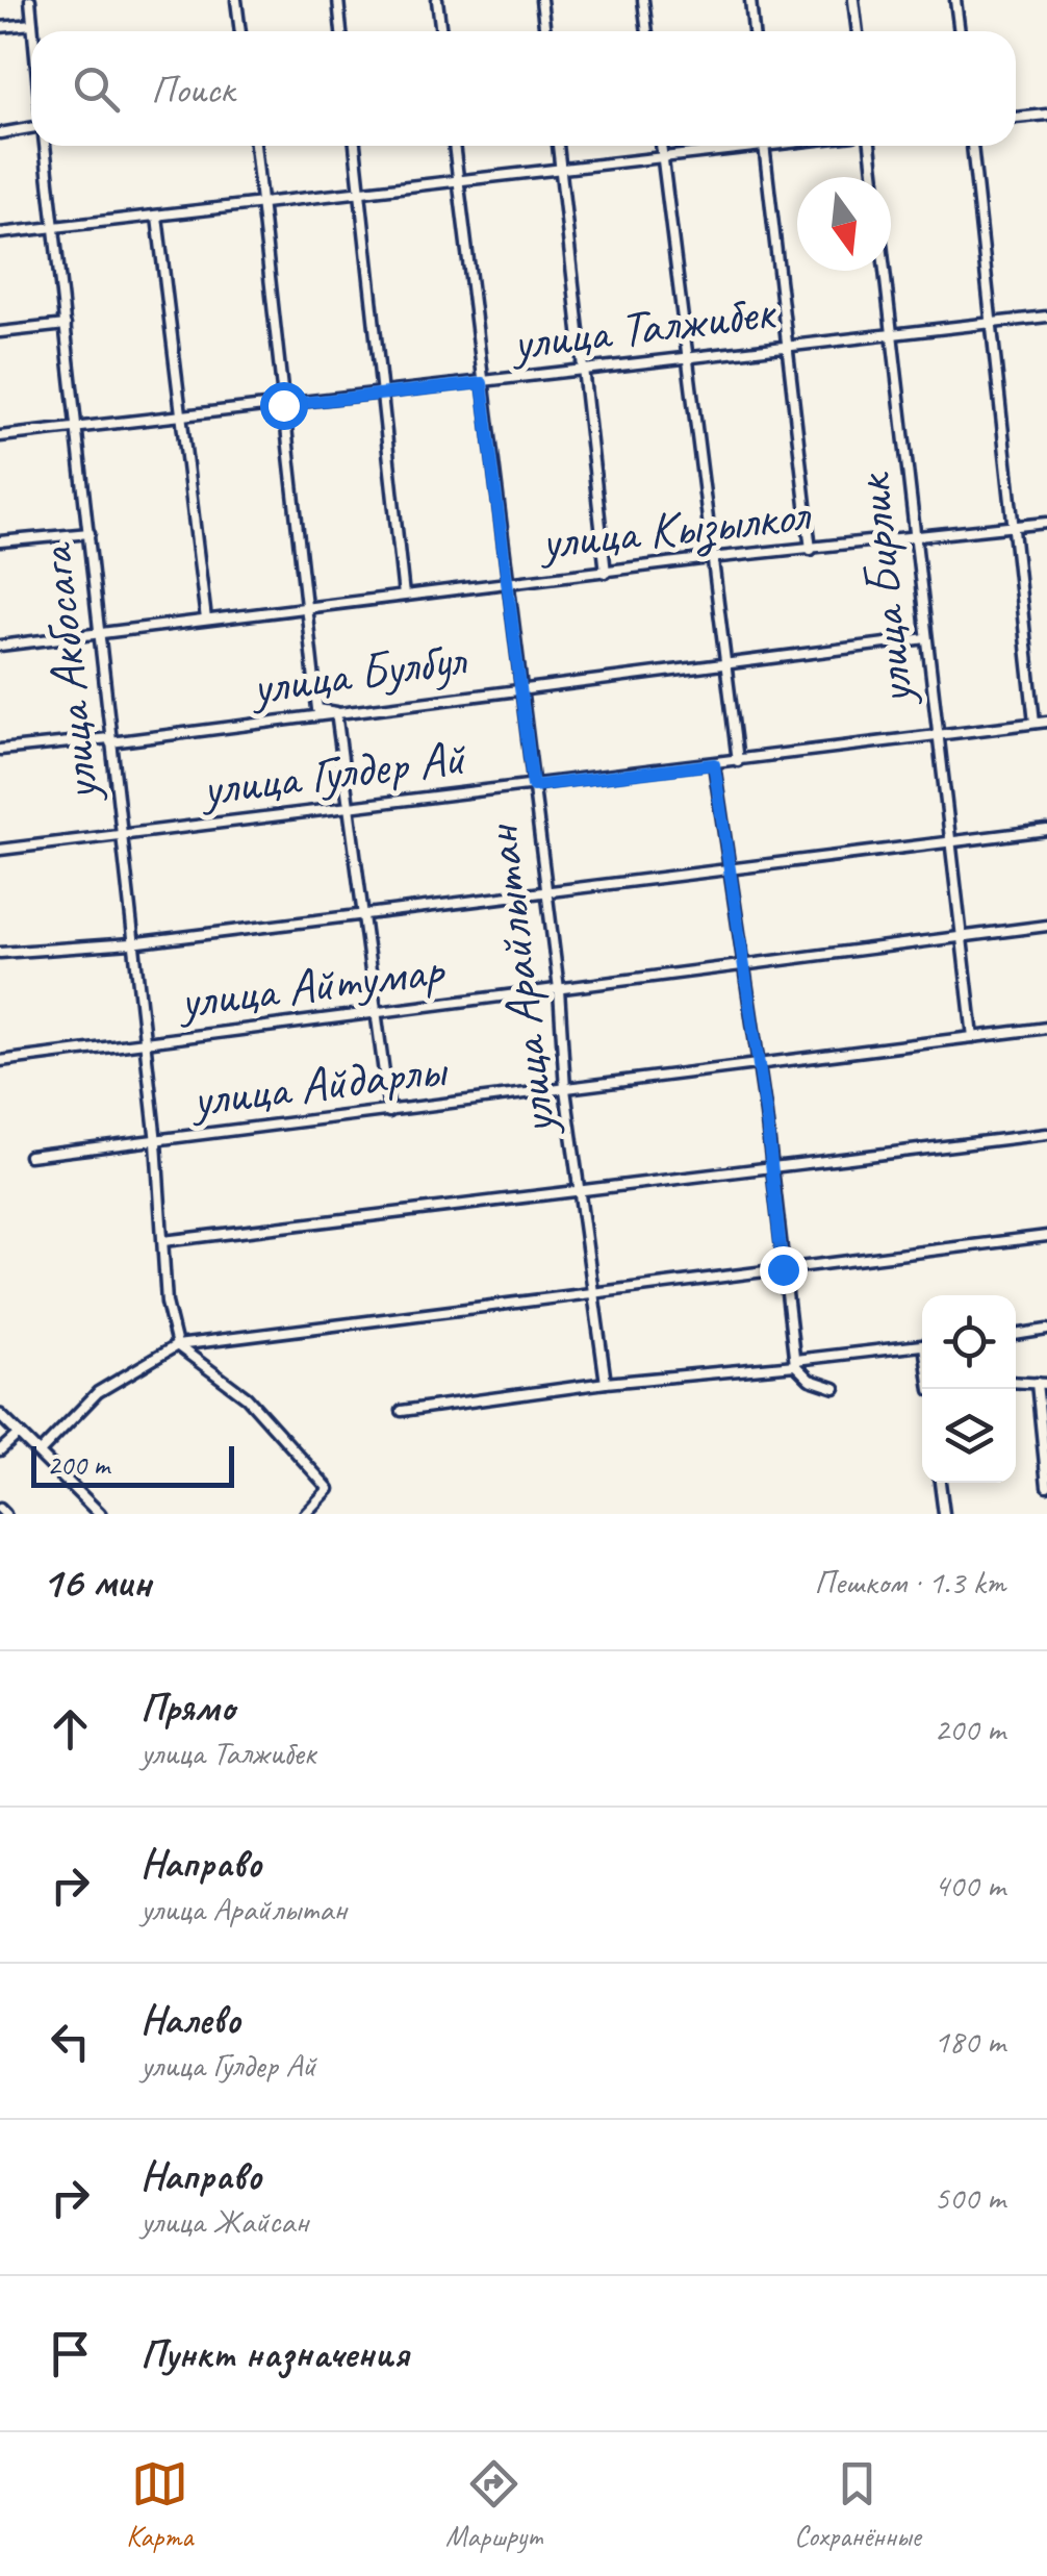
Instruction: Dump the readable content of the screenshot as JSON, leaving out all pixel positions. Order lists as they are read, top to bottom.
{
  "streets": {
    "street": [
      "улица Талжибек",
      "улица Кызылкол",
      "улица Бирлик",
      "улица Булбул",
      "улица Акбосага",
      "улица Гулдер Ай",
      "улица Арайлытан",
      "улица Айтумар",
      "улица Айдарлы"
    ]
  },
  "crossings": [
    ["улица Талжибек", "улица Бирлик"],
    ["улица Талжибек", "улица Акбосага"],
    ["улица Талжибек", "улица Арайлытан"],
    ["улица Кызылкол", "улица Бирлик"],
    ["улица Кызылкол", "улица Акбосага"],
    ["улица Кызылкол", "улица Арайлытан"],
    ["улица Бирлик", "улица Булбул"],
    ["улица Бирлик", "улица Гулдер Ай"],
    ["улица Бирлик", "улица Айтумар"],
    ["улица Бирлик", "улица Айдарлы"],
    ["улица Булбул", "улица Акбосага"],
    ["улица Булбул", "улица Арайлытан"],
    ["улица Акбосага", "улица Гулдер Ай"],
    ["улица Акбосага", "улица Айтумар"],
    ["улица Акбосага", "улица Айдарлы"],
    ["улица Гулдер Ай", "улица Арайлытан"],
    ["улица Арайлытан", "улица Айтумар"],
    ["улица Арайлытан", "улица Айдарлы"]
  ],
  "scale_bar": "200 m",
  "north": "bottom",
  "page": {
    "search": "Поиск",
    "scale": "200 m",
    "heading": ["16 мин", "Пешком · 1.3 km"],
    "list": [
      ["Прямо", "улица Талжибек", "200 m"],
      ["Направо", "улица Арайлытан", "400 m"],
      ["Налево", "улица Гулдер Ай", "180 m"],
      ["Направо", "улица Жайсан", "500 m"],
      "Пункт назначения"
    ],
    "nav": ["Карта", "Маршрут", "Сохранённые"]
  }
}
